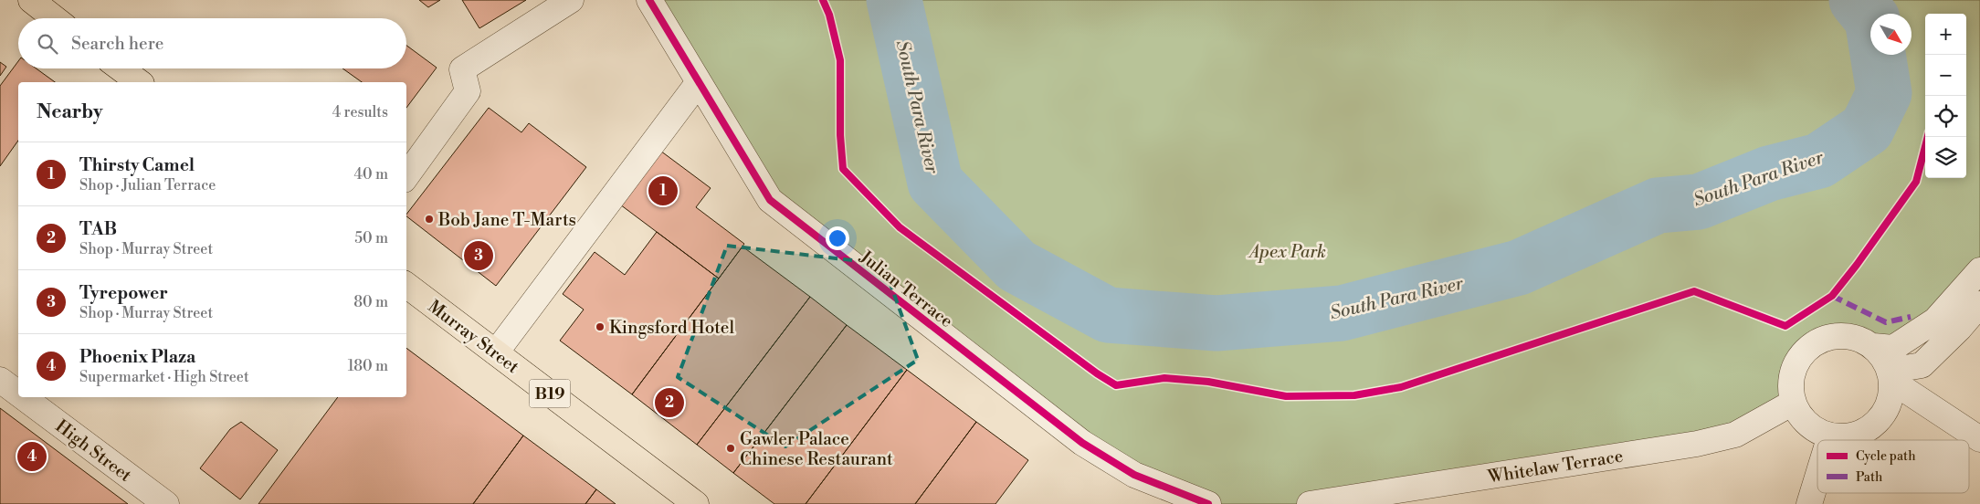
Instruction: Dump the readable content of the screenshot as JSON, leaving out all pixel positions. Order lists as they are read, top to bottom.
{
  "streets": {
    "main road": ["Murray Street", "B19"],
    "street": ["Julian Terrace", "High Street", "Whitelaw Terrace"]
  },
  "water": ["South Para River"],
  "parks": ["Apex Park"],
  "places": ["Bob Jane T-Marts", "Kingsford Hotel", "Gawler Palace Chinese Restaurant"],
  "legend": ["Cycle path", "Path"],
  "north": "bottom right",
  "page": {
    "map_buttons": ["+", "−"],
    "search": "Search here",
    "heading": ["Nearby", "4 results"],
    "list": [
      {
        "mark": "1",
        "name": "Thirsty Camel",
        "note": "Shop · Julian Terrace",
        "value": "40 m"
      },
      {
        "mark": "2",
        "name": "TAB",
        "note": "Shop · Murray Street",
        "value": "50 m"
      },
      {
        "mark": "3",
        "name": "Tyrepower",
        "note": "Shop · Murray Street",
        "value": "80 m"
      },
      {
        "mark": "4",
        "name": "Phoenix Plaza",
        "note": "Supermarket · High Street",
        "value": "180 m"
      }
    ],
    "pins": [
      "1",
      "3",
      "2",
      "4"
    ]
  }
}
